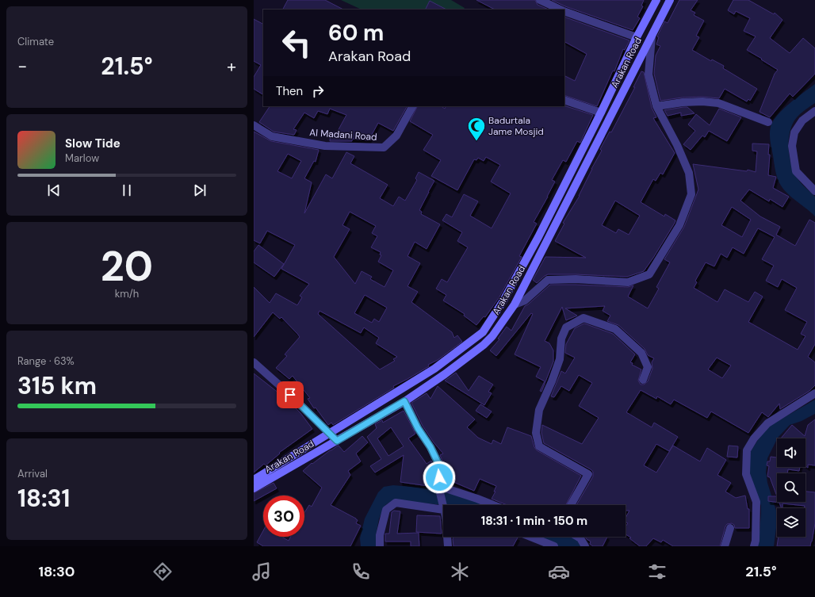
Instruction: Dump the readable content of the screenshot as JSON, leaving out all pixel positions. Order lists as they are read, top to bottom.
{
  "streets": {
    "main road": ["Arakan Road"],
    "street": ["Al Madani Road"]
  },
  "places": {
    "mosque": ["Badurtala Jame Mosjid"]
  },
  "page": {
    "tile": [
      "Climate",
      ["20", "km/h"],
      ["Range · 63%", "315 km"],
      ["Arrival", "18:31"]
    ],
    "turn": ["60 m", "Arakan Road"],
    "heat": ["−", "21.5°", "+"],
    "then": "Then",
    "song": ["Slow Tide", "Marlow"],
    "limit": "30",
    "trip": "18:31 · 1 min · 150 m",
    "tabs": ["18:30", "21.5°"]
  }
}
